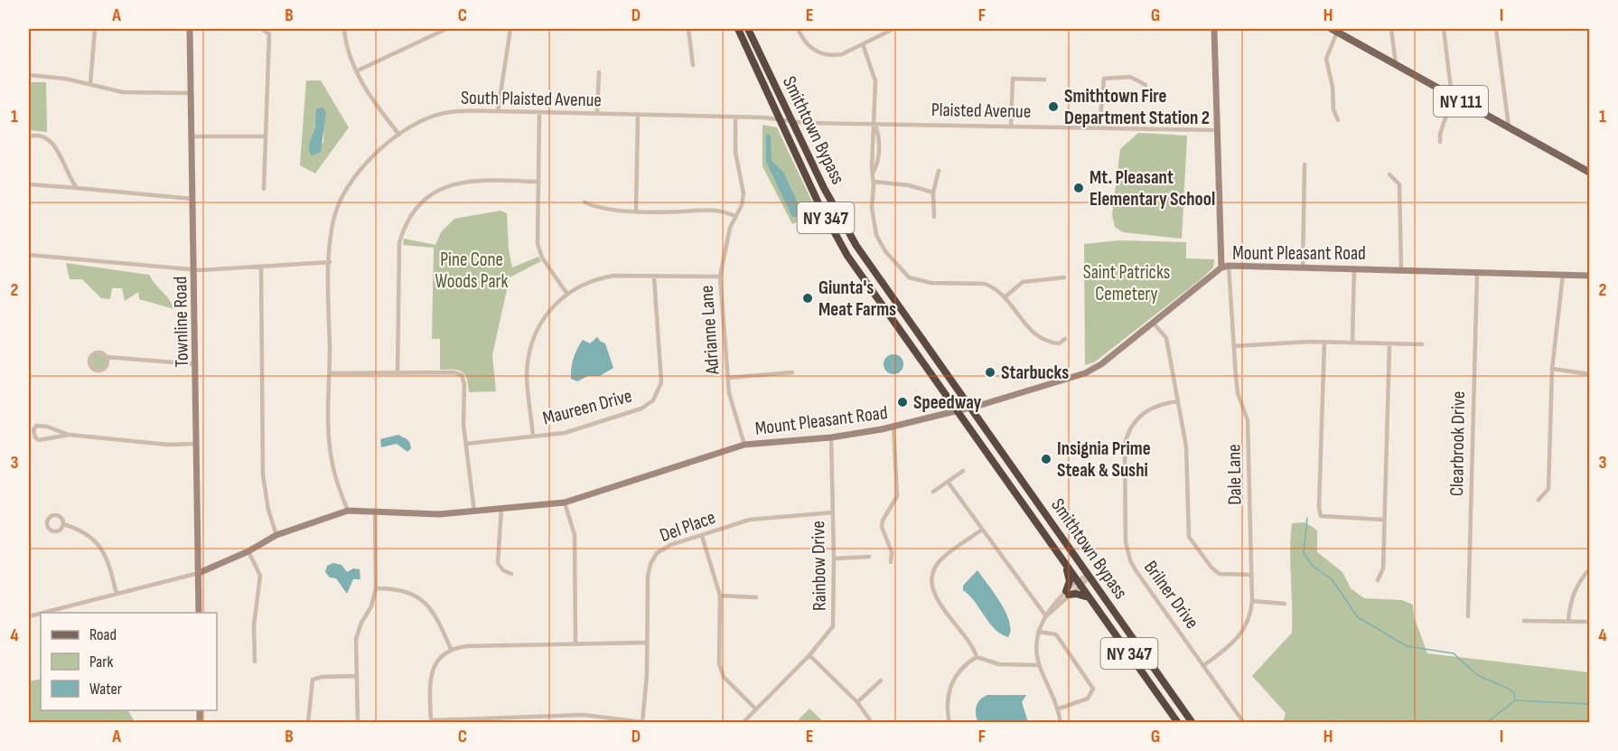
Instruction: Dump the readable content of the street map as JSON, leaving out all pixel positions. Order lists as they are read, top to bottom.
{
  "streets": {
    "highway": ["Smithtown Bypass", "NY 347"],
    "main road": ["NY 111"],
    "street": [
      "South Plaisted Avenue",
      "Plaisted Avenue",
      "Mount Pleasant Road",
      "Townline Road",
      "Adrianne Lane",
      "Maureen Drive",
      "Clearbrook Drive",
      "Dale Lane",
      "Del Place",
      "Rainbow Drive",
      "Brilner Drive"
    ]
  },
  "crossings": [
    ["South Plaisted Avenue", "Plaisted Avenue"],
    ["South Plaisted Avenue", "Smithtown Bypass"],
    ["South Plaisted Avenue", "Mount Pleasant Road"],
    ["South Plaisted Avenue", "Adrianne Lane"],
    ["Plaisted Avenue", "Smithtown Bypass"],
    ["Smithtown Bypass", "Mount Pleasant Road"],
    ["Mount Pleasant Road", "Townline Road"],
    ["Mount Pleasant Road", "Adrianne Lane"],
    ["Mount Pleasant Road", "Clearbrook Drive"],
    ["Mount Pleasant Road", "Dale Lane"],
    ["Mount Pleasant Road", "Rainbow Drive"],
    ["Dale Lane", "Brilner Drive"],
    ["Del Place", "Rainbow Drive"]
  ],
  "parks": ["Pine Cone Woods Park", "Saint Patricks Cemetery"],
  "places": [
    "Smithtown Fire Department Station 2",
    "Mt. Pleasant Elementary School",
    "Giunta's Meat Farms",
    "Starbucks",
    "Speedway",
    "Insignia Prime Steak & Sushi"
  ],
  "legend": ["Road", "Park", "Water"],
  "grid": {
    "columns": [
      "A",
      "B",
      "C",
      "D",
      "E",
      "F",
      "G",
      "H",
      "I"
    ],
    "rows": [
      "1",
      "2",
      "3",
      "4"
    ]
  }
}
